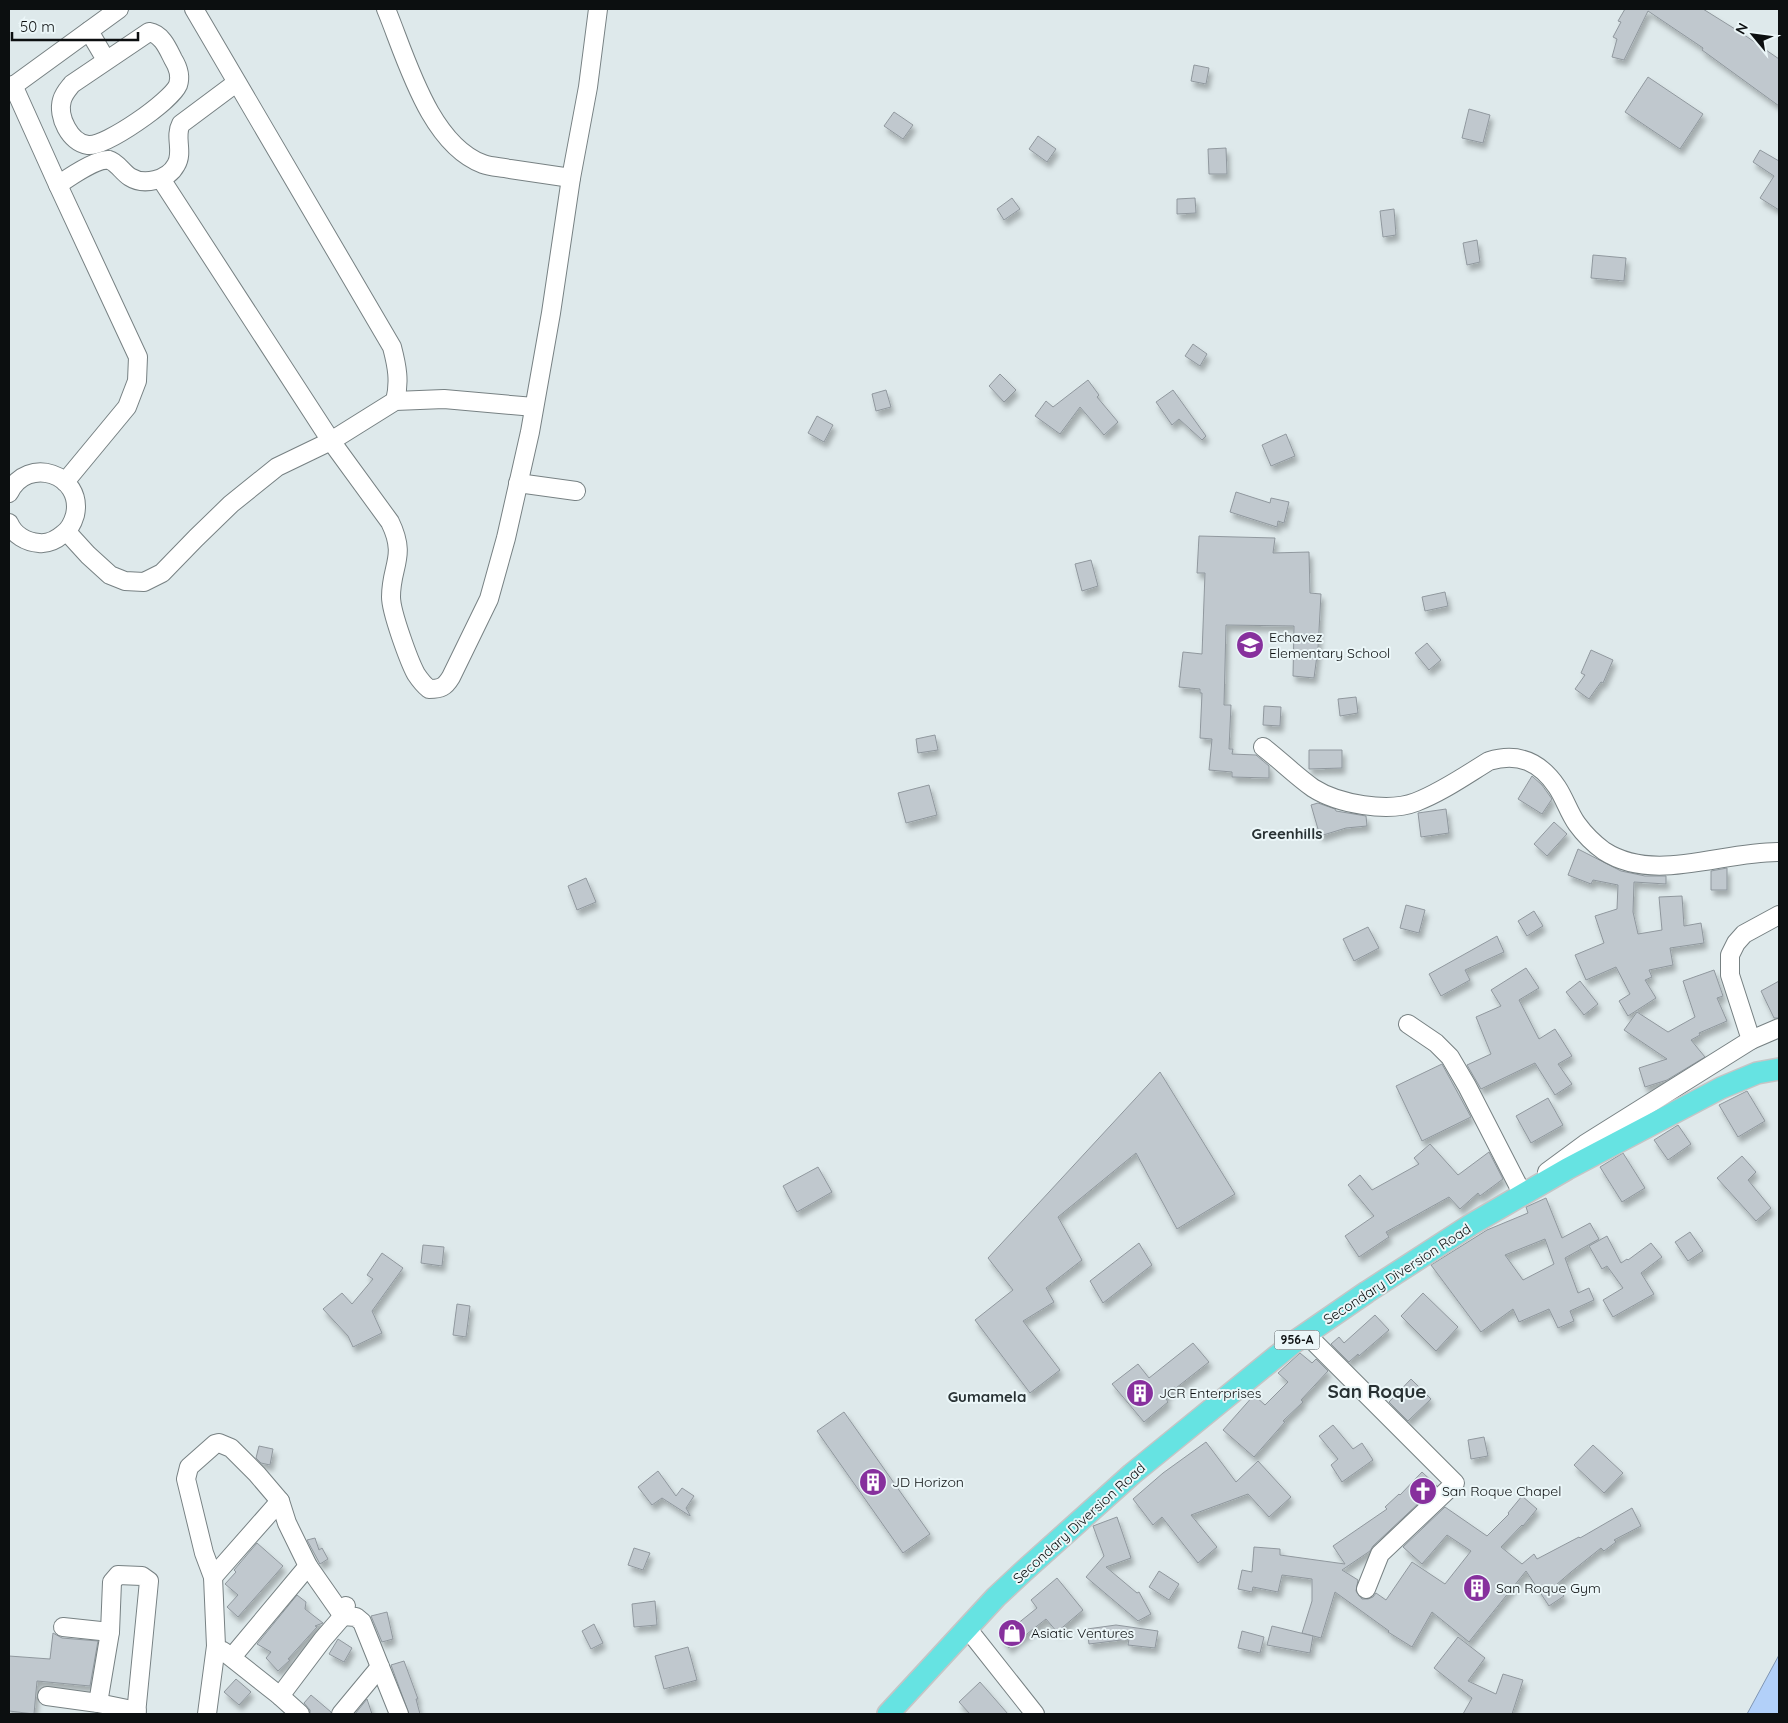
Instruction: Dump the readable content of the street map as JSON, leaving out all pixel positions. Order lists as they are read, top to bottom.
{
  "streets": {
    "main road": ["Secondary Diversion Road", "956-A"]
  },
  "districts": ["Greenhills", "San Roque", "Gumamela"],
  "places": {
    "school or university": ["Echavez Elementary School"],
    "building": ["JCR Enterprises", "JD Horizon", "San Roque Gym"],
    "church": ["San Roque Chapel"],
    "shop": ["Asiatic Ventures"]
  },
  "scale_bar": "50 m",
  "north": "top left"
}
